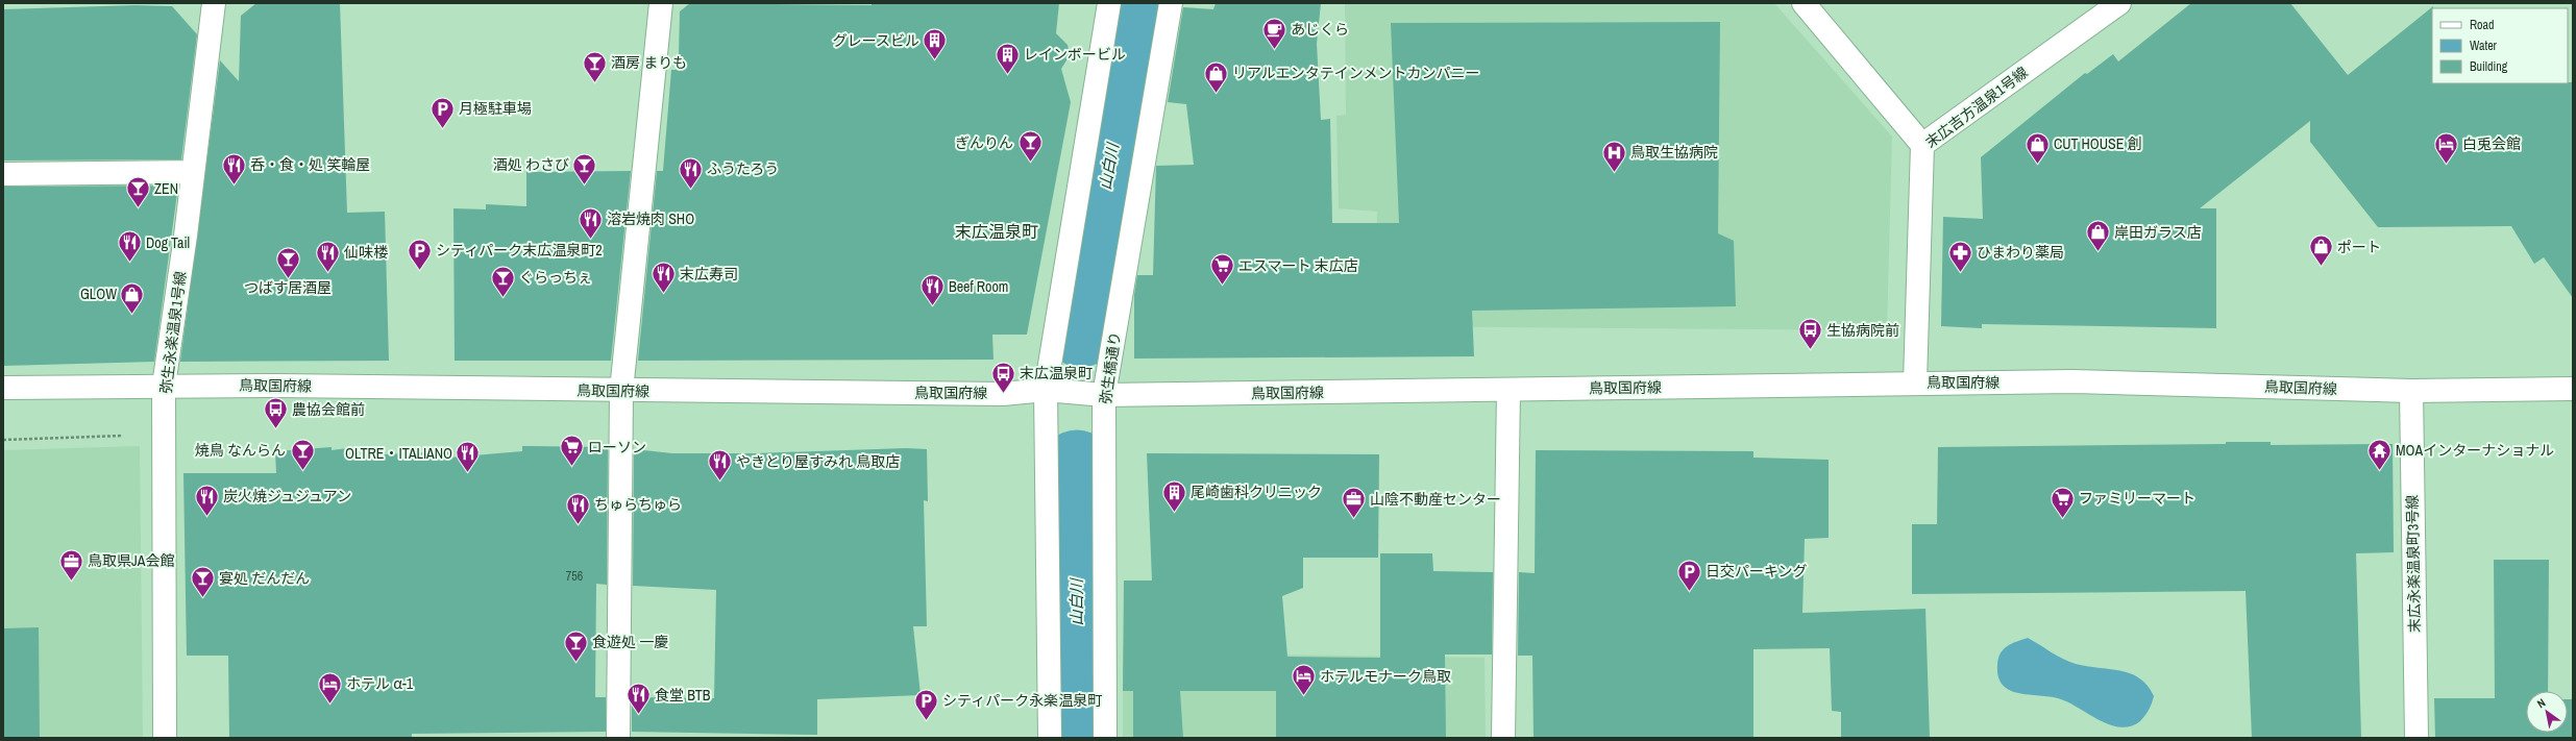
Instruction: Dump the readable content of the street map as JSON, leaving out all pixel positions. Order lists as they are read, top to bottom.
{
  "streets": {
    "street": [
      "末広吉方温泉1号線",
      "弥生永楽温泉1号線",
      "弥生橋通り",
      "鳥取国府線",
      "末広永楽温泉町3号線"
    ]
  },
  "crossings": [
    ["末広吉方温泉1号線", "鳥取国府線"],
    ["弥生永楽温泉1号線", "鳥取国府線"],
    ["弥生橋通り", "鳥取国府線"],
    ["鳥取国府線", "末広永楽温泉町3号線"]
  ],
  "districts": ["末広温泉町"],
  "water": ["山白川"],
  "places": {
    "cafe": ["あじくら"],
    "building": ["グレースビル", "レインボービル", "尾崎歯科クリニック"],
    "bar": [
      "酒房 まりも",
      "ぎんりん",
      "酒処 わさび",
      "ZEN",
      "つばす居酒屋",
      "ぐらっちぇ",
      "焼鳥 なんらん",
      "宴処 だんだん",
      "食遊処 一慶"
    ],
    "shop": [
      "リアルエンタテインメントカンパニー",
      "CUT HOUSE 創",
      "岸田ガラス店",
      "ポート",
      "GLOW"
    ],
    "parking": [
      "月極駐車場",
      "シティパーク末広温泉町2",
      "日交パーキング",
      "シティパーク永楽温泉町"
    ],
    "hotel": ["白兎会館", "ホテルモナーク鳥取", "ホテル α-1"],
    "hospital": ["鳥取生協病院"],
    "restaurant": [
      "呑・食・処 笑輪屋",
      "ふうたろう",
      "溶岩焼肉 SHO",
      "Dog Tail",
      "仙味楼",
      "末広寿司",
      "Beef Room",
      "OLTRE・ITALIANO",
      "やきとり屋すみれ 鳥取店",
      "炭火焼ジュジュアン",
      "ちゅらちゅら",
      "食堂 BTB"
    ],
    "pharmacy": ["ひまわり薬局"],
    "supermarket": ["エスマート 末広店", "ローソン", "ファミリーマート"],
    "bus stop": ["生協病院前", "末広温泉町", "農協会館前"],
    "temple": ["MOAインターナショナル"],
    "office": ["山陰不動産センター", "鳥取県JA会館"]
  },
  "house_numbers": ["756"],
  "legend": ["Road", "Water", "Building"],
  "north": "top left"
}
